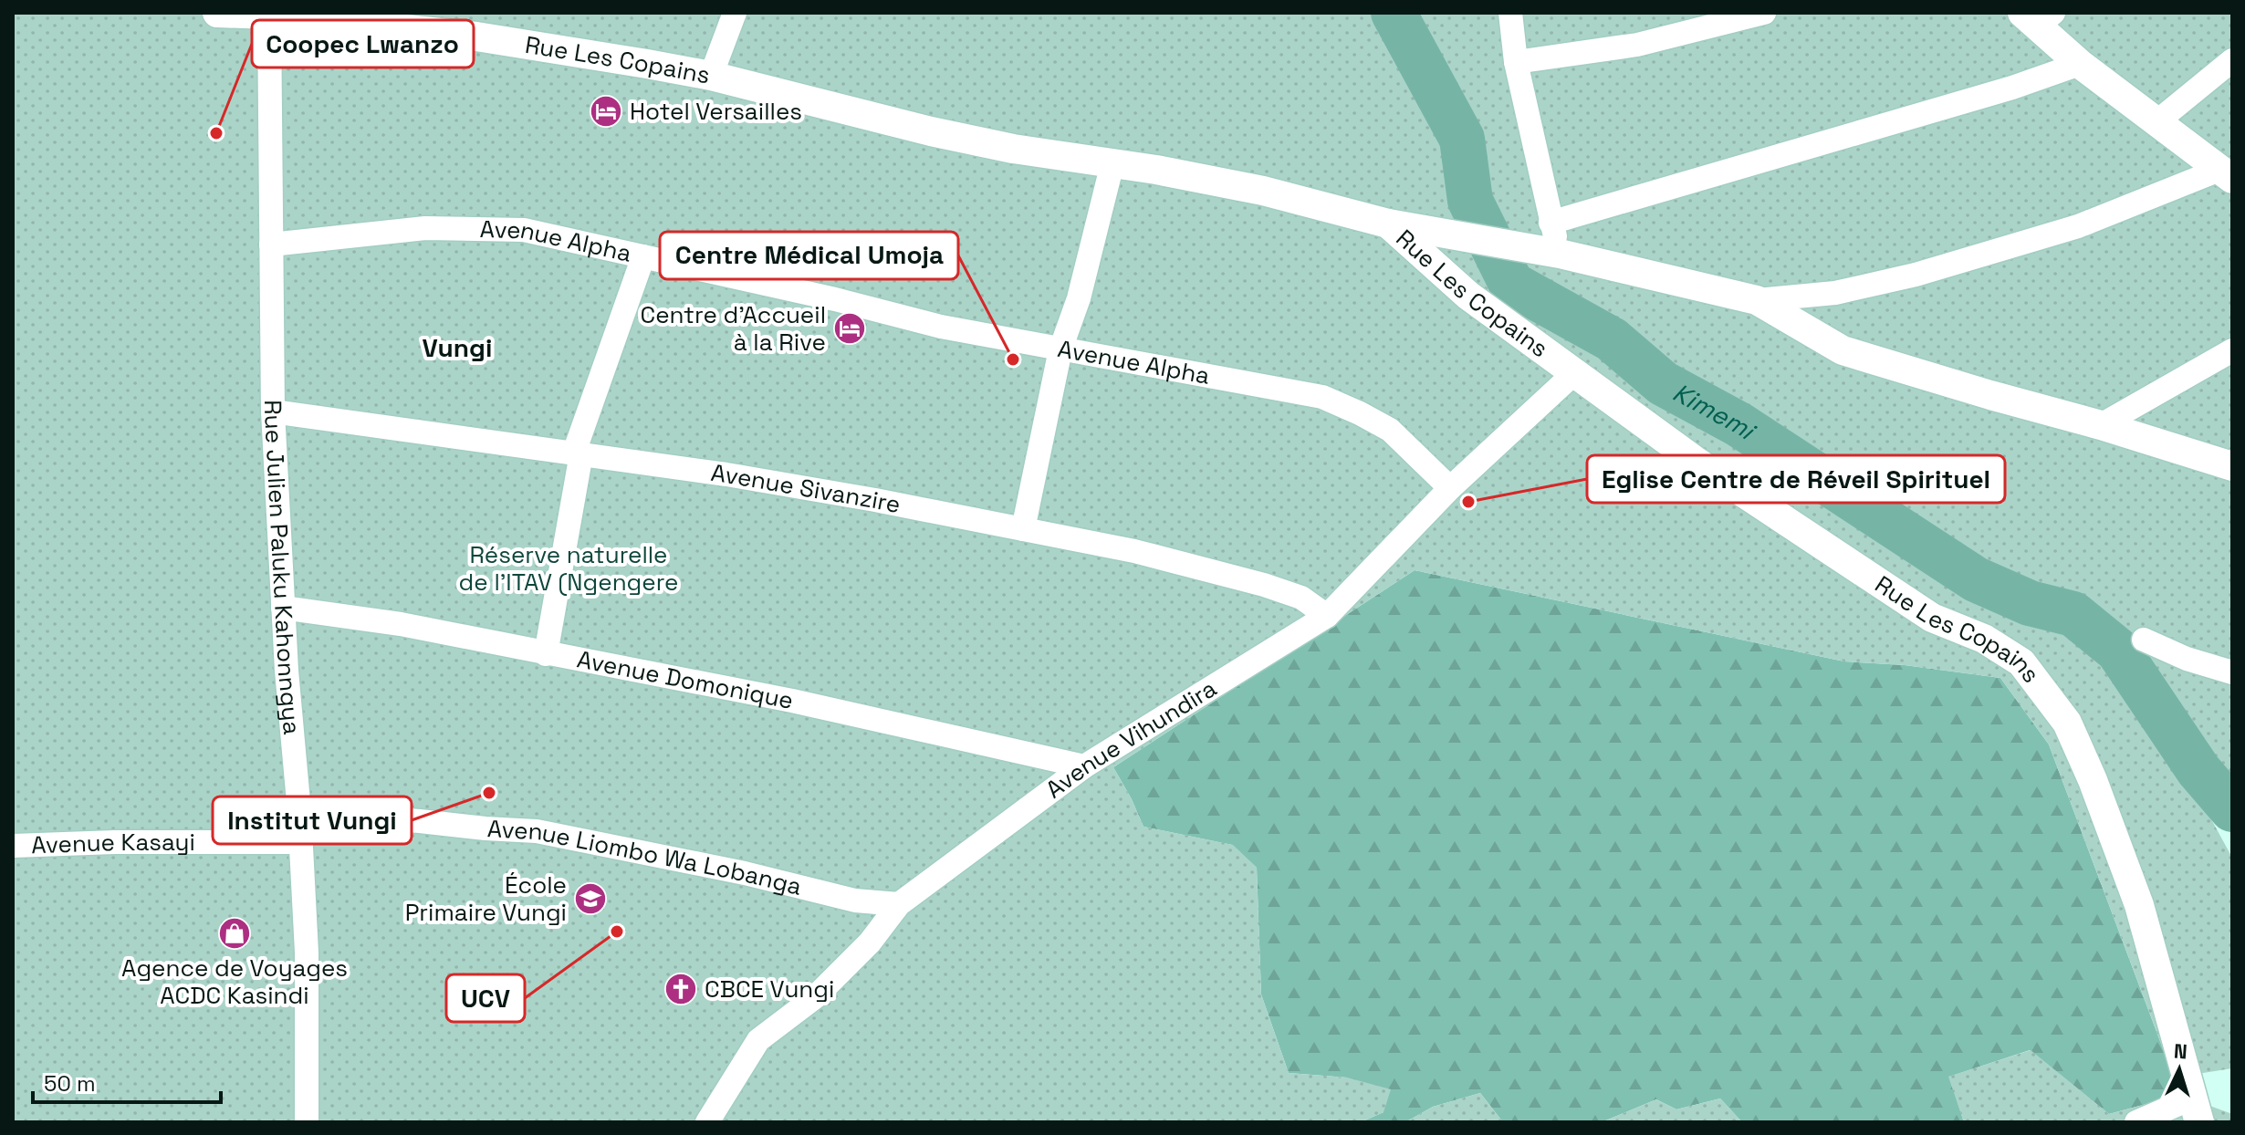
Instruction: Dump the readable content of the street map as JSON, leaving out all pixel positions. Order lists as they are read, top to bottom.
{
  "streets": {
    "street": [
      "Rue Les Copains",
      "Avenue Alpha",
      "Avenue Sivanzire",
      "Rue Julien Paluku Kahonngya",
      "Avenue Domonique",
      "Avenue Vihundira",
      "Avenue Kasayi",
      "Avenue Liombo Wa Lobanga"
    ]
  },
  "crossings": [
    ["Rue Les Copains", "Rue Julien Paluku Kahonngya"],
    ["Rue Les Copains", "Avenue Vihundira"],
    ["Avenue Alpha", "Rue Julien Paluku Kahonngya"],
    ["Avenue Alpha", "Avenue Vihundira"],
    ["Avenue Sivanzire", "Rue Julien Paluku Kahonngya"],
    ["Avenue Sivanzire", "Avenue Vihundira"],
    ["Rue Julien Paluku Kahonngya", "Avenue Domonique"],
    ["Rue Julien Paluku Kahonngya", "Avenue Kasayi"],
    ["Rue Julien Paluku Kahonngya", "Avenue Liombo Wa Lobanga"],
    ["Avenue Domonique", "Avenue Vihundira"],
    ["Avenue Vihundira", "Avenue Liombo Wa Lobanga"]
  ],
  "districts": ["Vungi"],
  "water": ["Kimemi"],
  "parks": ["Réserve naturelle de l'ITAV (Ngengere"],
  "places": {
    "hotel": ["Hotel Versailles", "Centre d'Accueil à la Rive"],
    "other": [
      "Coopec Lwanzo",
      "Centre Médical Umoja",
      "Eglise Centre de Réveil Spirituel",
      "Institut Vungi",
      "UCV"
    ],
    "school or university": ["École Primaire Vungi"],
    "shop": ["Agence de Voyages ACDC Kasindi"],
    "church": ["CBCE Vungi"]
  },
  "scale_bar": "50 m",
  "north": "top"
}
